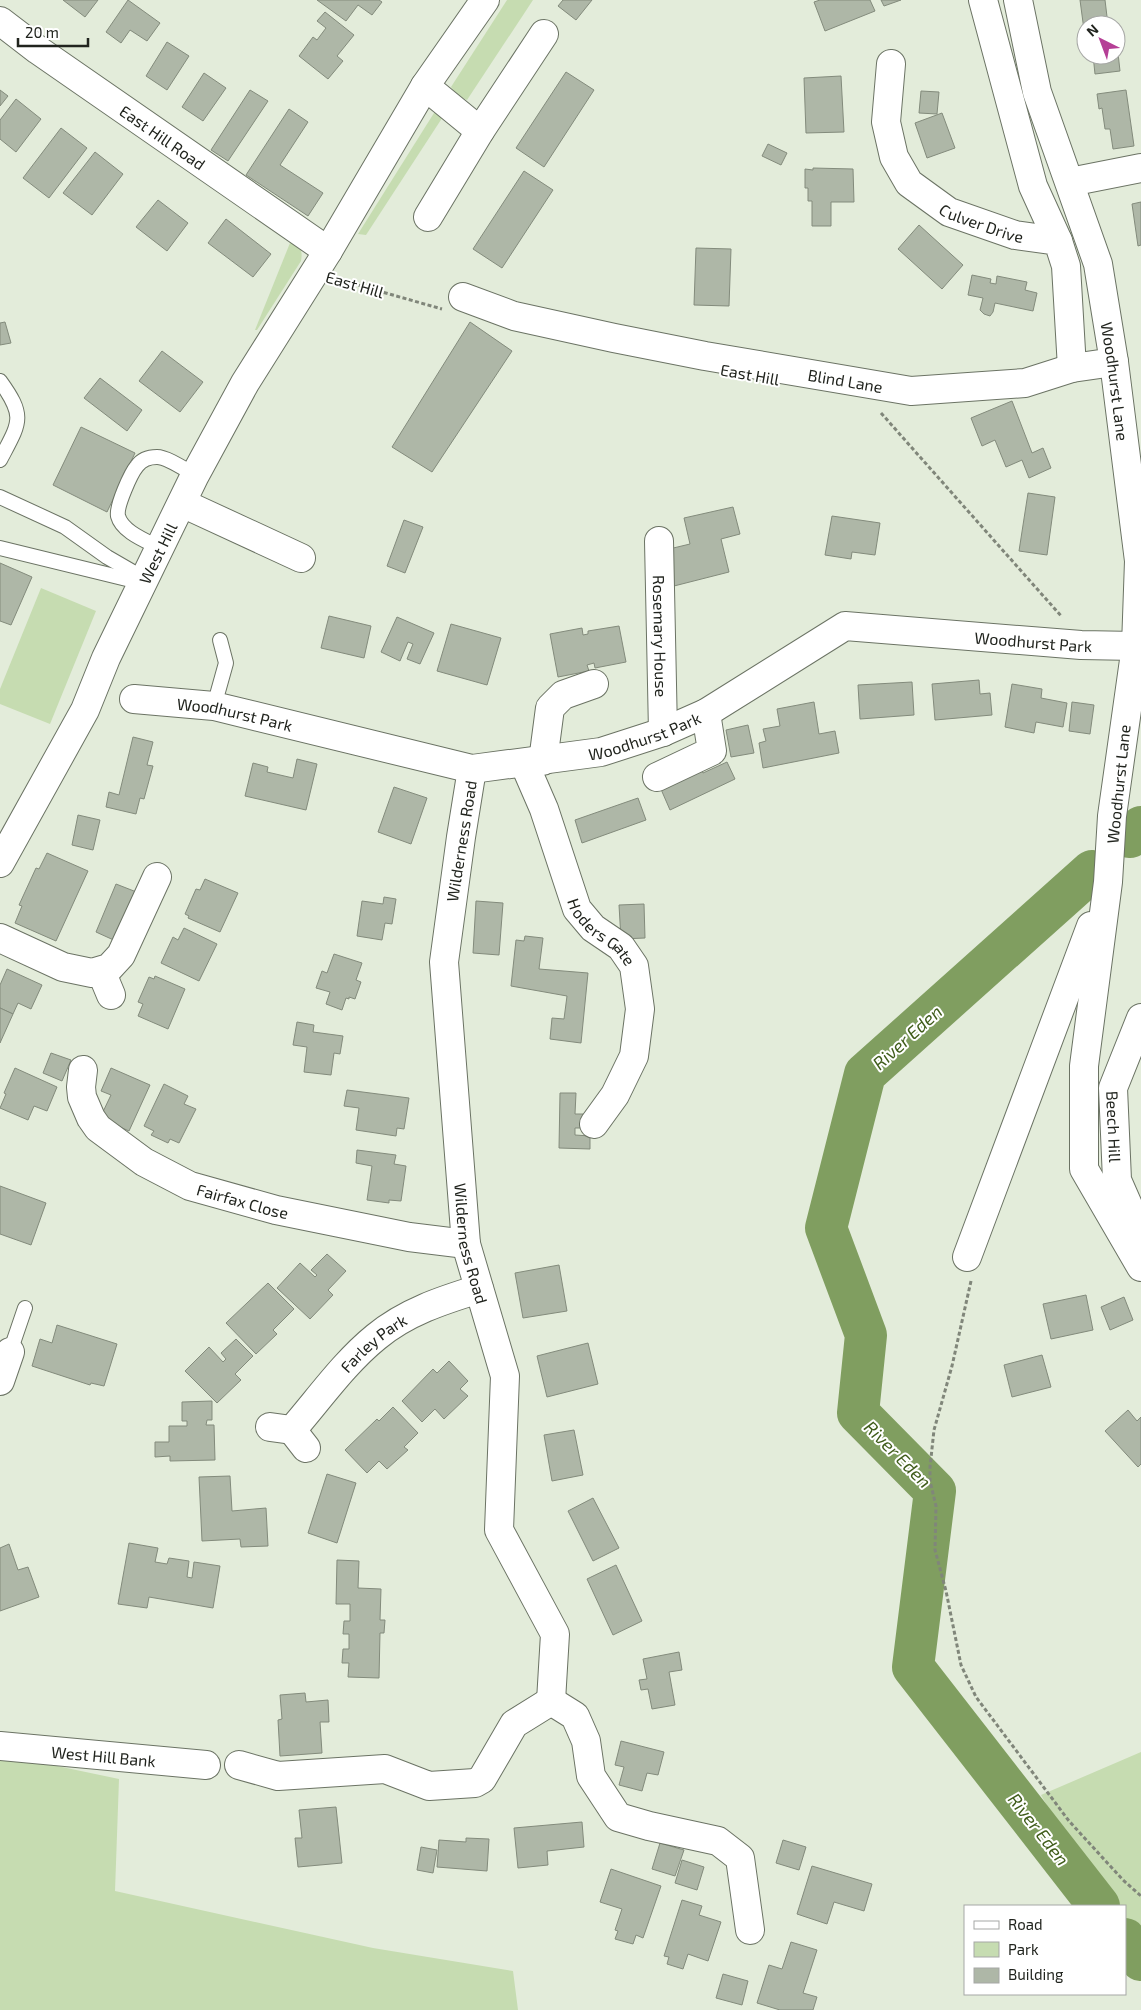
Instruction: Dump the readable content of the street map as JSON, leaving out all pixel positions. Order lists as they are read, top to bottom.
{
  "streets": {
    "street": [
      "East Hill Road",
      "Culver Drive",
      "East Hill",
      "Blind Lane",
      "Woodhurst Lane",
      "West Hill",
      "Rosemary House",
      "Woodhurst Park",
      "Wilderness Road",
      "Hoders Gate",
      "Beech Hill",
      "Fairfax Close",
      "Farley Park",
      "West Hill Bank"
    ]
  },
  "crossings": [
    ["East Hill Road", "East Hill"],
    ["East Hill Road", "West Hill"],
    ["East Hill", "Blind Lane"],
    ["East Hill", "West Hill"],
    ["Blind Lane", "Woodhurst Lane"],
    ["Woodhurst Lane", "Woodhurst Park"],
    ["Rosemary House", "Woodhurst Park"],
    ["Woodhurst Park", "Wilderness Road"],
    ["Woodhurst Park", "Hoders Gate"],
    ["Wilderness Road", "Fairfax Close"],
    ["Wilderness Road", "Farley Park"]
  ],
  "water": ["River Eden"],
  "legend": ["Road", "Park", "Building"],
  "scale_bar": "20 m",
  "north": "top left"
}
